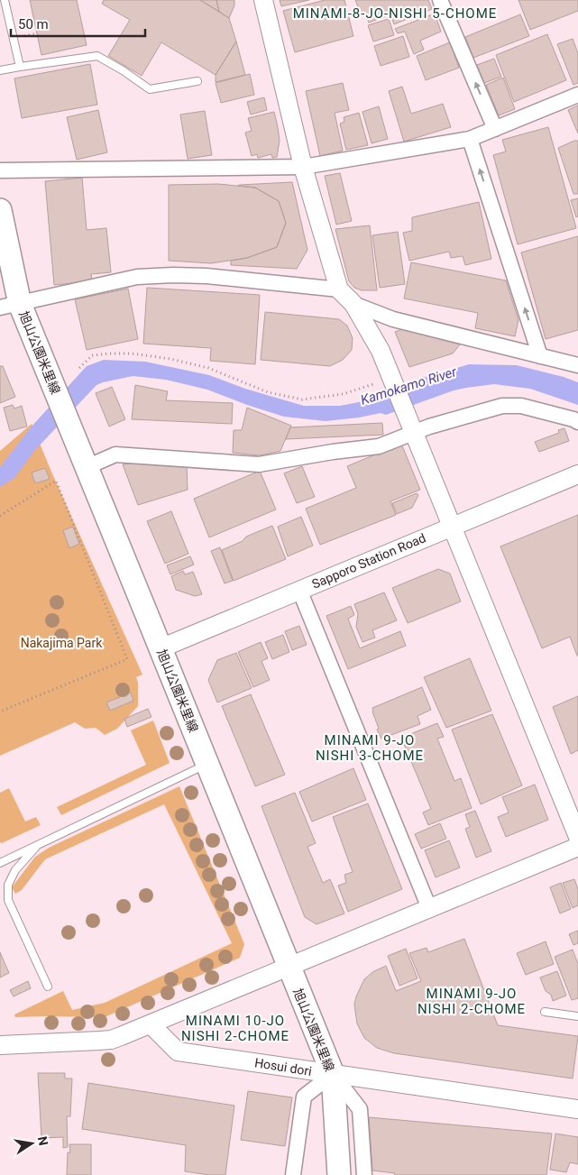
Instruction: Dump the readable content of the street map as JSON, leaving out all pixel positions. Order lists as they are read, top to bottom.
{
  "streets": {
    "main road": ["旭山公園米里線"],
    "street": ["Sapporo Station Road", "Hosui dori"]
  },
  "crossings": [
    ["旭山公園米里線", "Sapporo Station Road"],
    ["旭山公園米里線", "Hosui dori"]
  ],
  "districts": [
    "MINAMI-8-JO-NISHI 5-CHOME",
    "MINAMI 9-JO NISHI 3-CHOME",
    "MINAMI 9-JO NISHI 2-CHOME",
    "MINAMI 10-JO NISHI 2-CHOME"
  ],
  "water": ["Kamokamo River"],
  "parks": ["Nakajima Park"],
  "scale_bar": "50 m",
  "north": "right"
}
